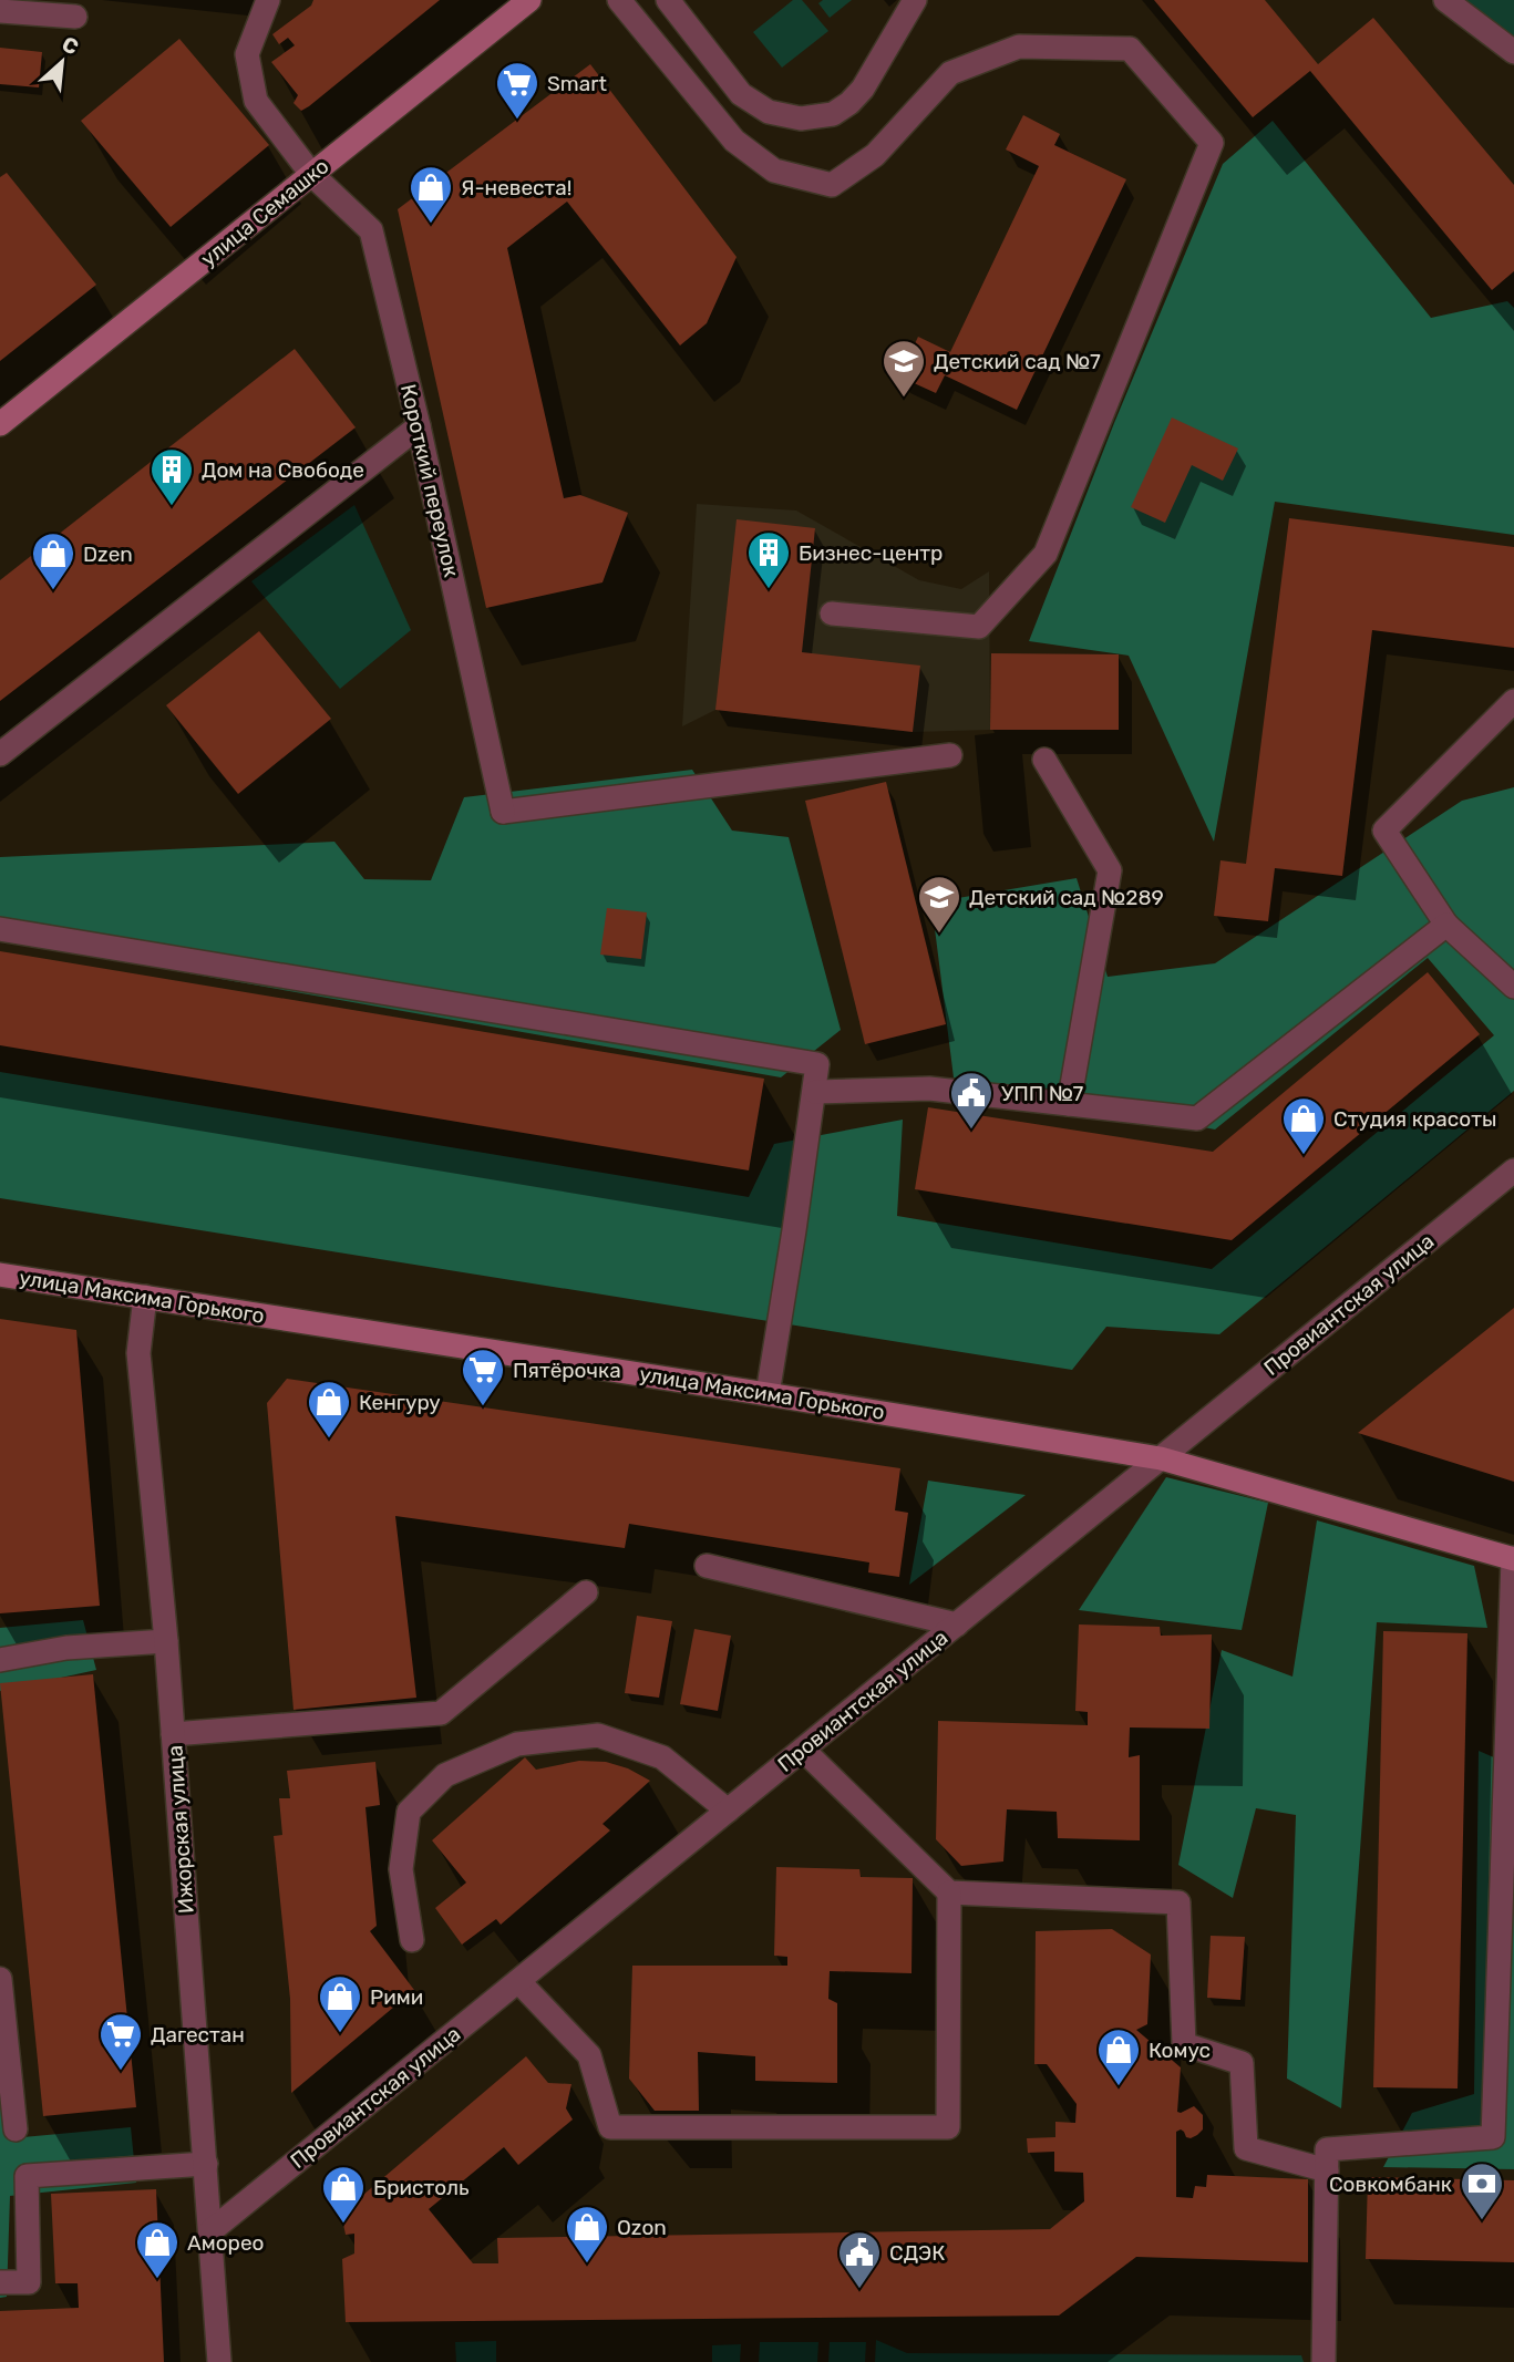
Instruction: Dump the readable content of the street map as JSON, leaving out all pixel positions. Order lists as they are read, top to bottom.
{
  "streets": {
    "street": [
      "улица Семашко",
      "Короткий переулок",
      "улица Максима Горького",
      "Провиантская улица",
      "Ижорская улица"
    ]
  },
  "crossings": [
    ["улица Семашко", "Короткий переулок"],
    ["улица Максима Горького", "Провиантская улица"],
    ["улица Максима Горького", "Ижорская улица"],
    ["Провиантская улица", "Ижорская улица"]
  ],
  "places": {
    "supermarket": ["Smart", "Пятёрочка", "Дагестан"],
    "shop": [
      "Я-невеста!",
      "Dzen",
      "Студия красоты",
      "Кенгуру",
      "Рими",
      "Комус",
      "Бристоль",
      "Ozon",
      "Аморео"
    ],
    "school or university": ["Детский сад №7", "Детский сад №289"],
    "building": ["Дом на Свободе", "Бизнес-центр"],
    "public building": ["УПП №7", "СДЭК"],
    "bank": ["Совкомбанк"]
  },
  "north": "top right"
}
